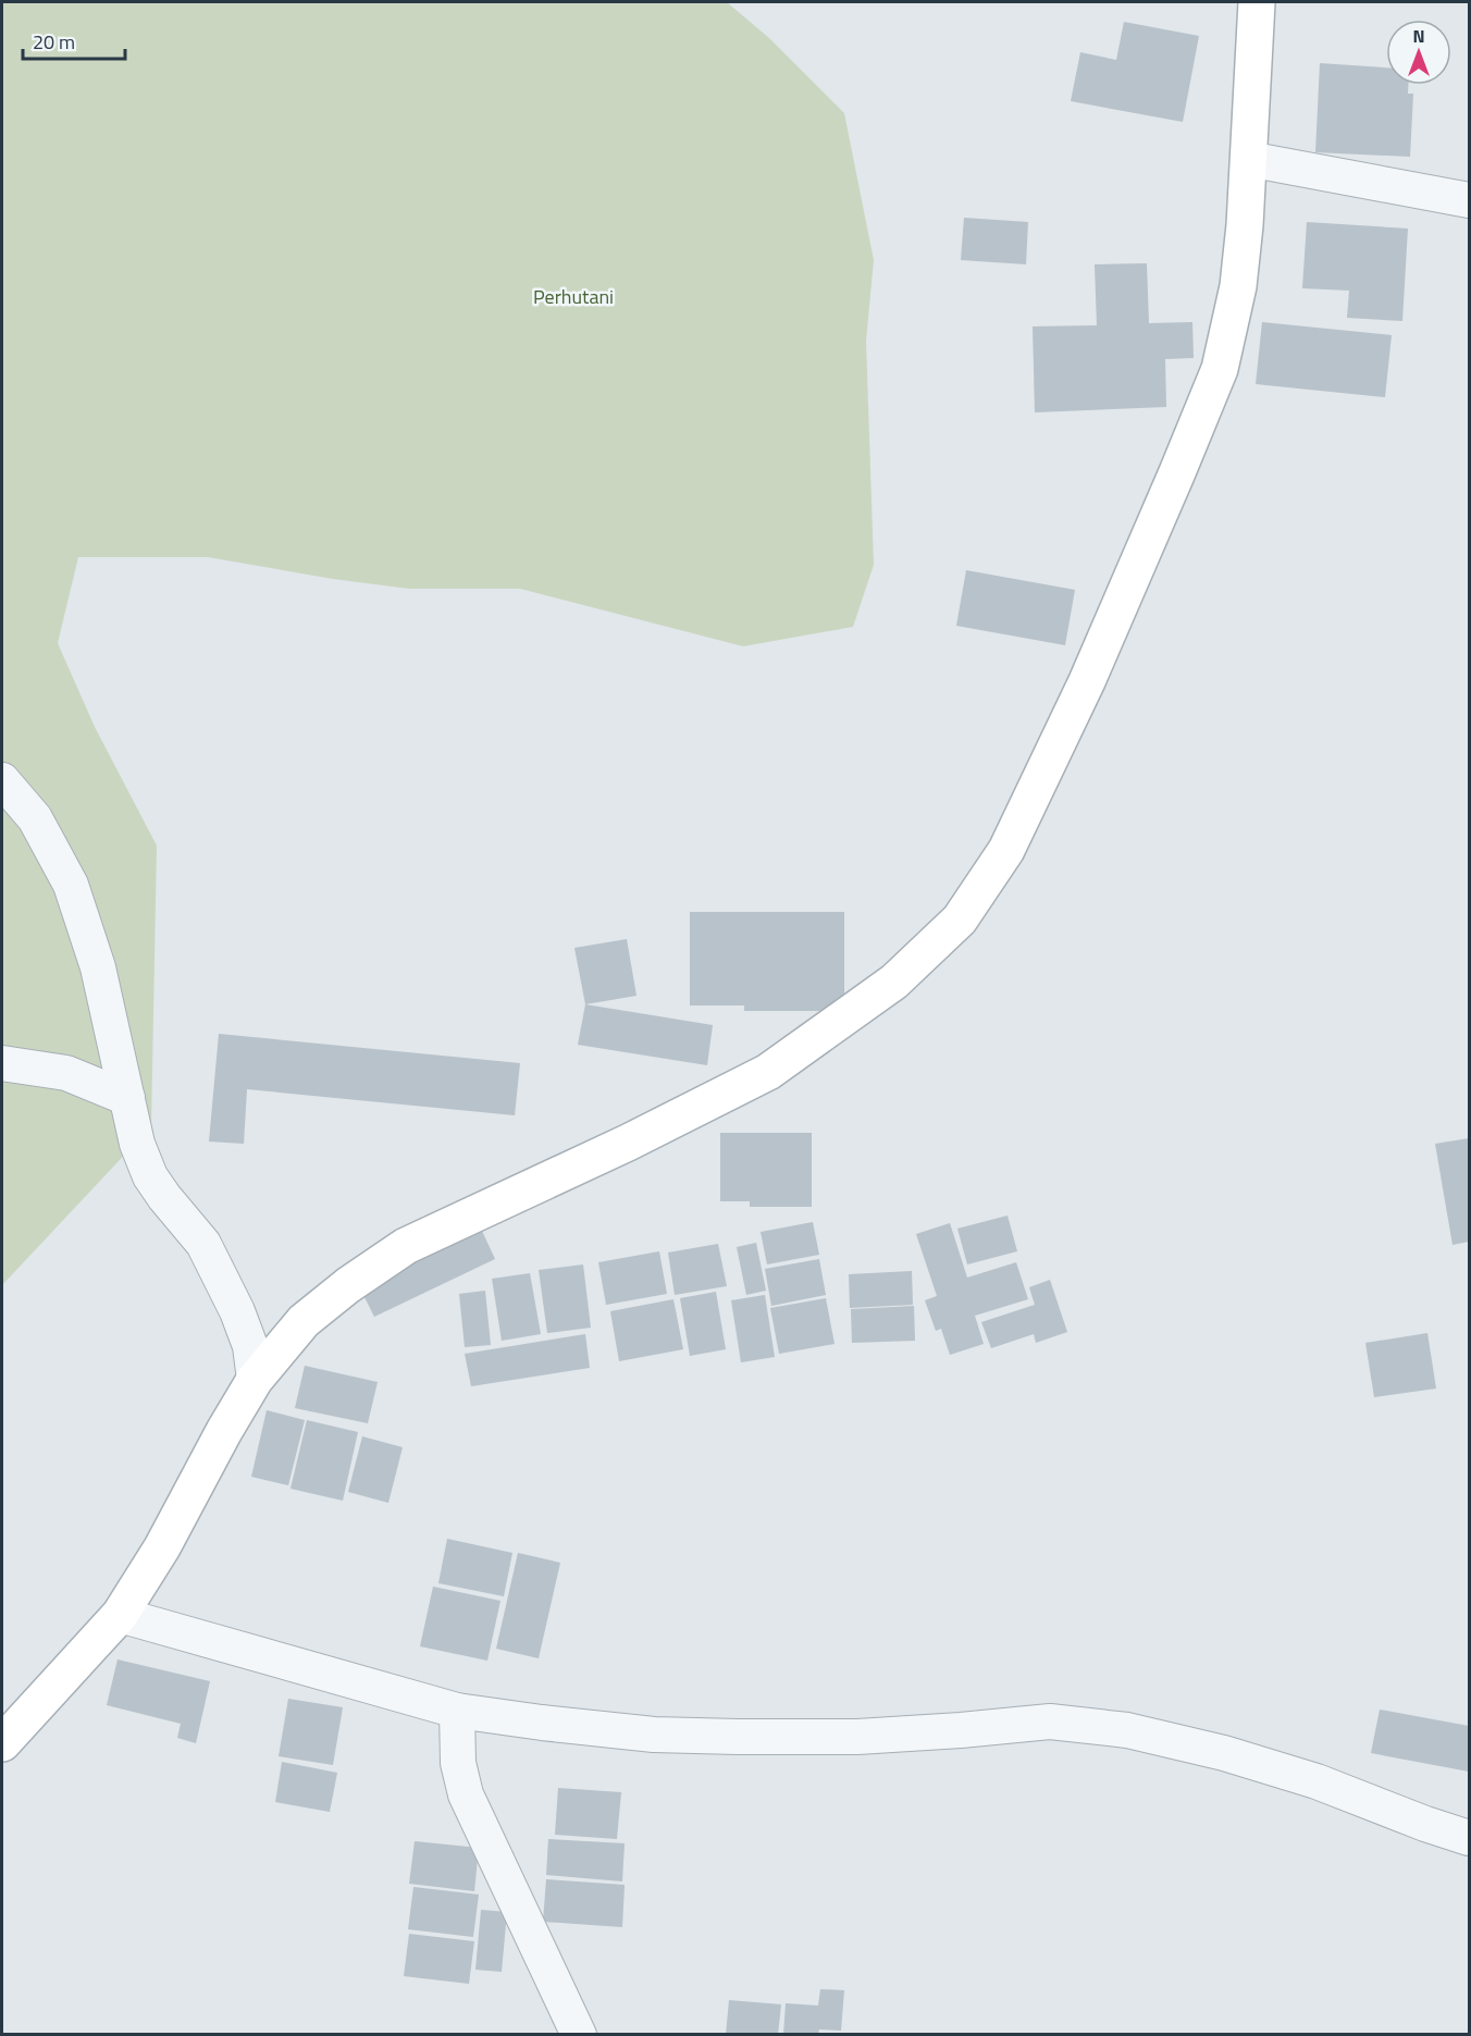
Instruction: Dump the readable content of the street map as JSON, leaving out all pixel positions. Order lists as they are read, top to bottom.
{
  "parks": ["Perhutani"],
  "scale_bar": "20 m",
  "north": "top"
}
